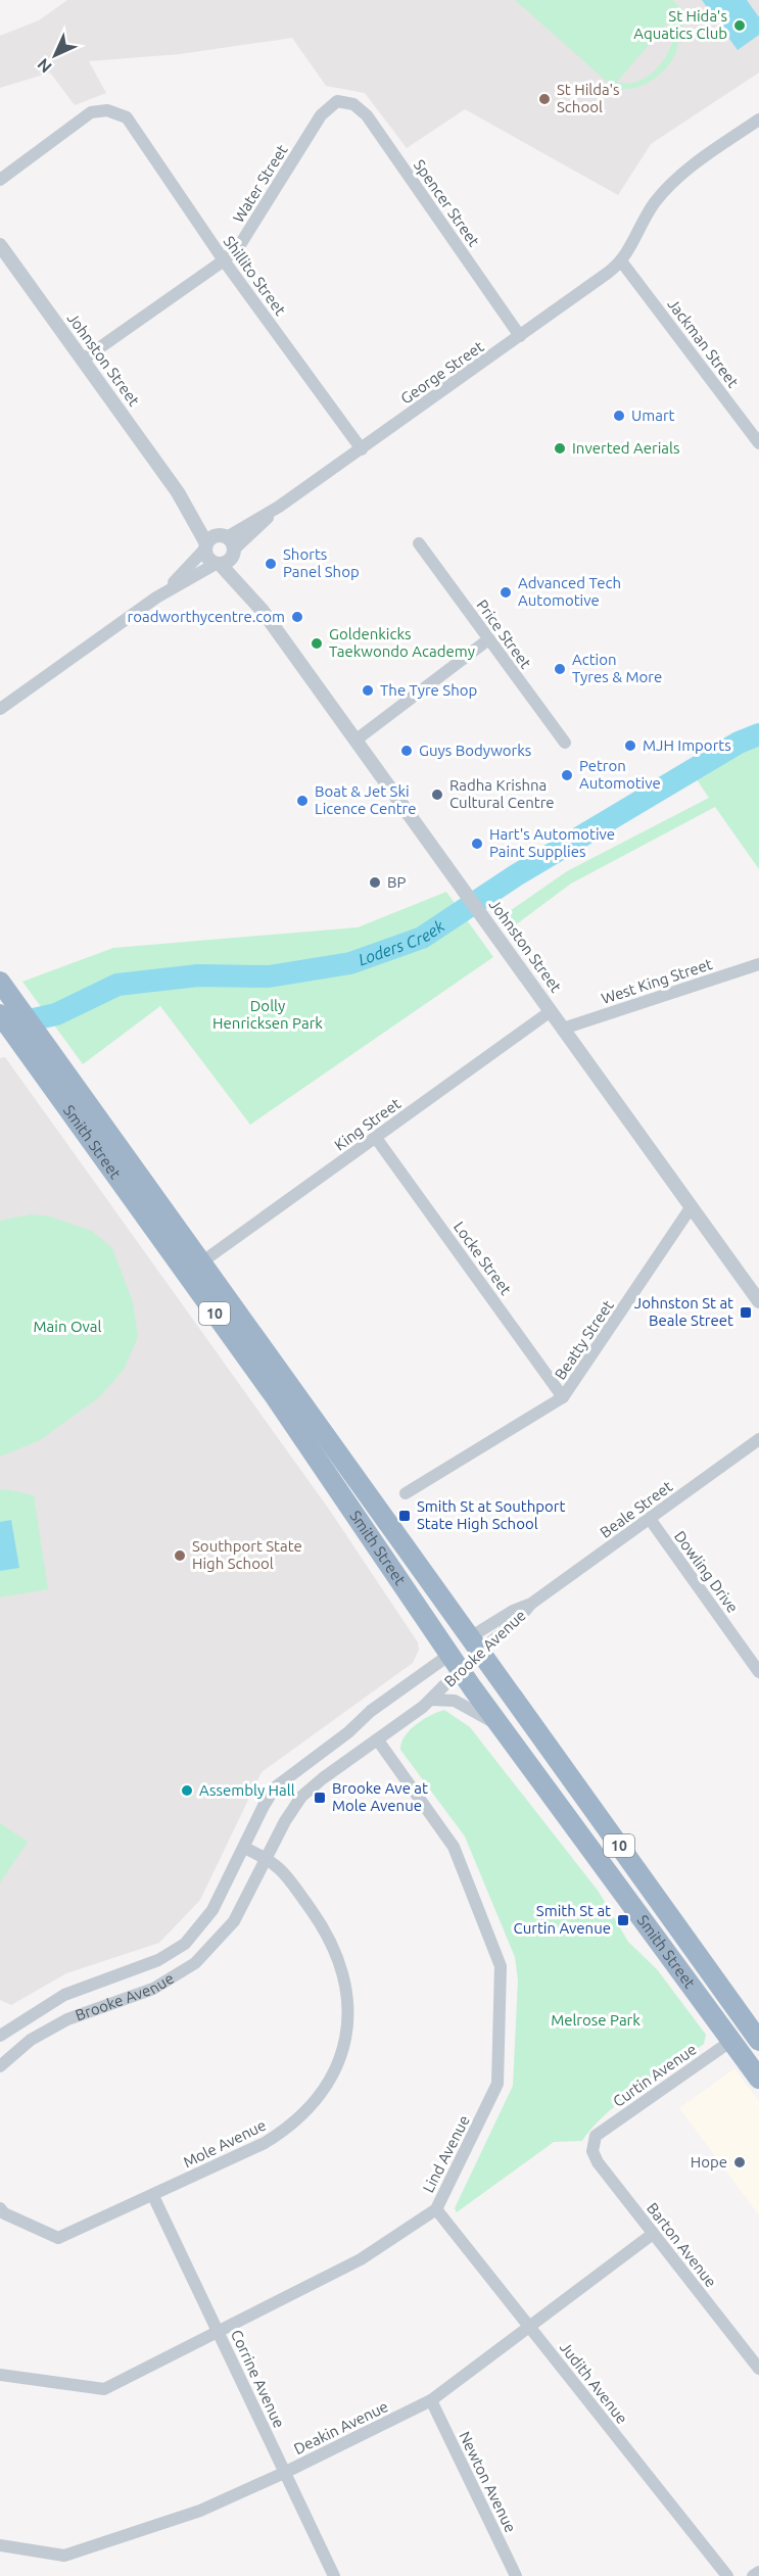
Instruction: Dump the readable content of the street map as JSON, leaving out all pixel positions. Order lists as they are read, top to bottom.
{
  "streets": {
    "highway": ["Smith Street", "10", "Brooke Avenue"],
    "street": [
      "Water Street",
      "Spencer Street",
      "Shillito Street",
      "Jackman Street",
      "Johnston Street",
      "George Street",
      "Price Street",
      "West King Street",
      "King Street",
      "Locke Street",
      "Beatty Street",
      "Beale Street",
      "Dowling Drive",
      "Curtin Avenue",
      "Mole Avenue",
      "Lind Avenue",
      "Barton Avenue",
      "Corrine Avenue",
      "Judith Avenue",
      "Deakin Avenue",
      "Newton Avenue"
    ]
  },
  "crossings": [
    ["Water Street", "Spencer Street"],
    ["Water Street", "Shillito Street"],
    ["Water Street", "Johnston Street"],
    ["Spencer Street", "George Street"],
    ["Shillito Street", "George Street"],
    ["Jackman Street", "George Street"],
    ["Johnston Street", "George Street"],
    ["Johnston Street", "West King Street"],
    ["Johnston Street", "King Street"],
    ["Johnston Street", "Beatty Street"],
    ["King Street", "Smith Street"],
    ["King Street", "Locke Street"],
    ["Smith Street", "Brooke Avenue"],
    ["Smith Street", "Curtin Avenue"],
    ["Locke Street", "Beatty Street"],
    ["Beale Street", "Dowling Drive"],
    ["Beale Street", "Brooke Avenue"],
    ["Brooke Avenue", "Mole Avenue"],
    ["Brooke Avenue", "Lind Avenue"],
    ["Curtin Avenue", "Barton Avenue"],
    ["Mole Avenue", "Corrine Avenue"],
    ["Lind Avenue", "Corrine Avenue"],
    ["Lind Avenue", "Judith Avenue"],
    ["Barton Avenue", "Deakin Avenue"],
    ["Corrine Avenue", "Deakin Avenue"],
    ["Judith Avenue", "Deakin Avenue"],
    ["Deakin Avenue", "Newton Avenue"]
  ],
  "water": ["Loders Creek"],
  "parks": ["Dolly Henricksen Park", "Main Oval", "Melrose Park"],
  "places": {
    "other": [
      "St Hida's Aquatics Club",
      "St Hilda's School",
      "Umart",
      "Inverted Aerials",
      "Shorts Panel Shop",
      "Advanced Tech Automotive",
      "roadworthycentre.com",
      "Goldenkicks Taekwondo Academy",
      "Action Tyres & More",
      "The Tyre Shop",
      "MJH Imports",
      "Guys Bodyworks",
      "Petron Automotive",
      "Radha Krishna Cultural Centre",
      "Boat & Jet Ski Licence Centre",
      "Hart's Automotive Paint Supplies",
      "BP",
      "Southport State High School",
      "Assembly Hall",
      "Hope"
    ],
    "transit": [
      "Johnston St at Beale Street",
      "Smith St at Southport State High School",
      "Brooke Ave at Mole Avenue",
      "Smith St at Curtin Avenue"
    ]
  },
  "north": "bottom left"
}
